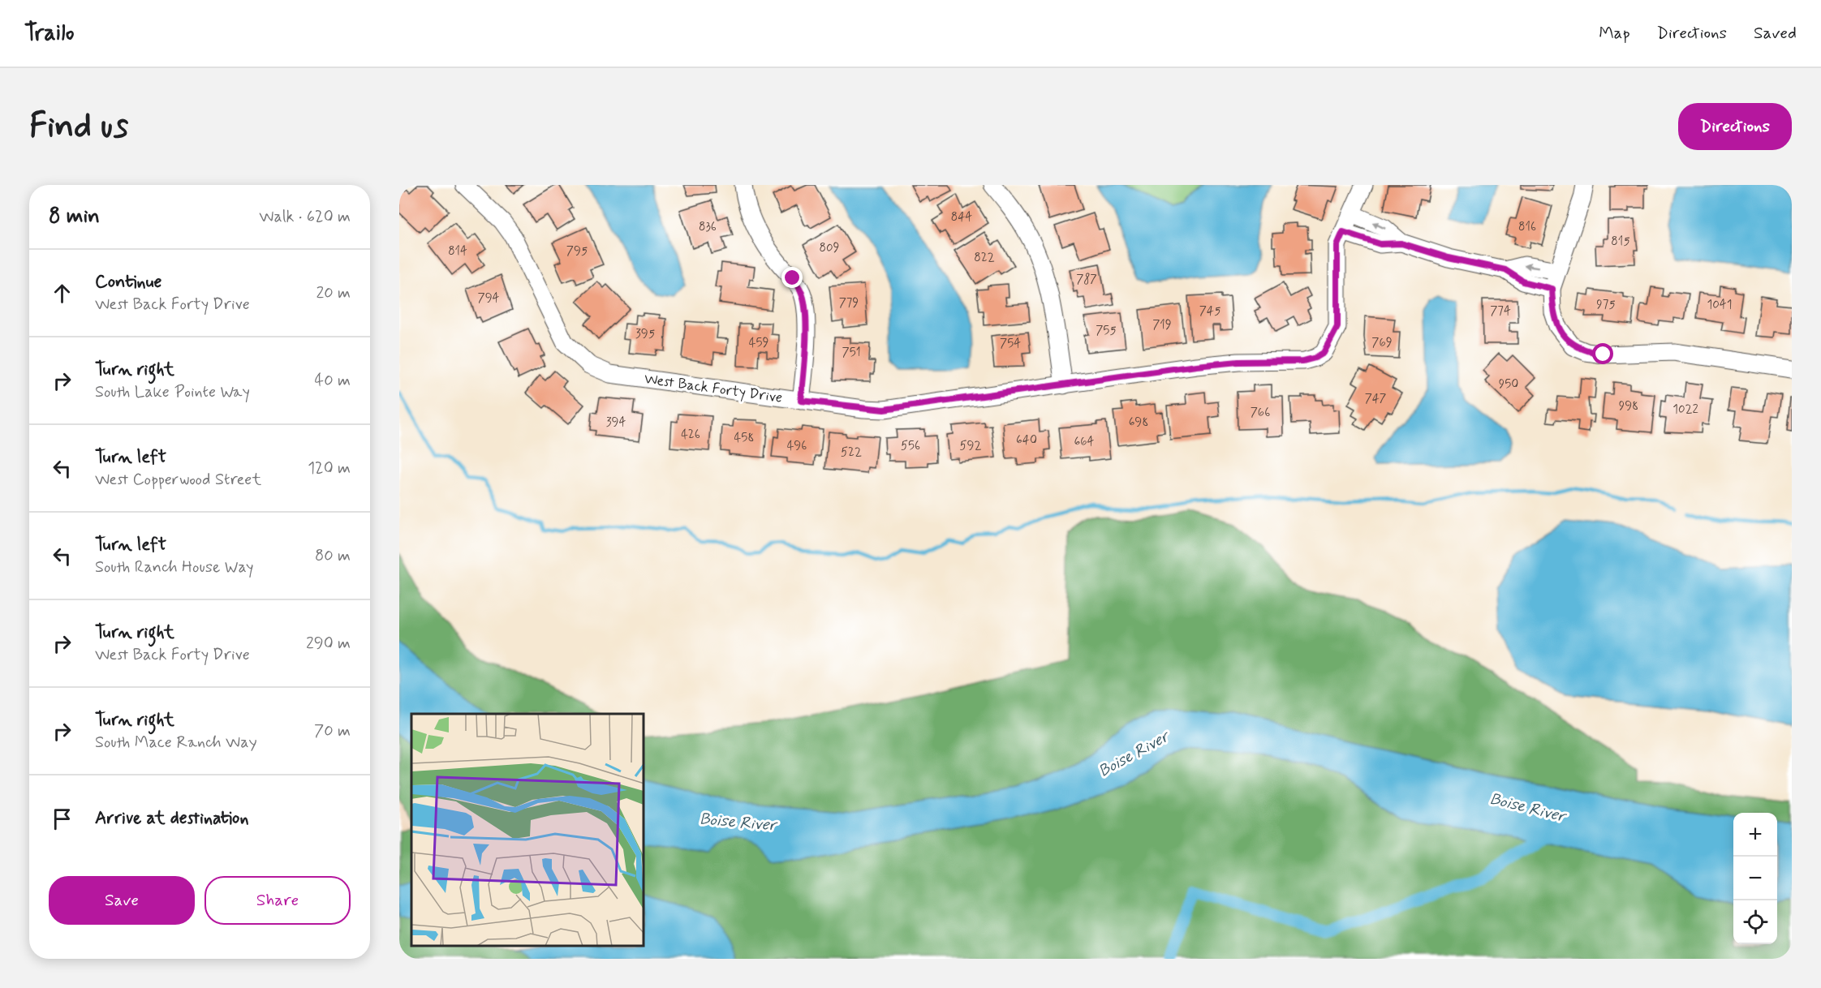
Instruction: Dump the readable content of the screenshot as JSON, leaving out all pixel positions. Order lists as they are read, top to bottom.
{
  "streets": {
    "street": ["West Back Forty Drive"]
  },
  "water": ["Boise River"],
  "house_numbers": [
    "844",
    "836",
    "816",
    "815",
    "809",
    "814",
    "795",
    "822",
    "787",
    "794",
    "779",
    "975",
    "1041",
    "745",
    "774",
    "719",
    "755",
    "395",
    "459",
    "769",
    "754",
    "751",
    "950",
    "747",
    "998",
    "1022",
    "766",
    "394",
    "698",
    "426",
    "458",
    "640",
    "664",
    "496",
    "556",
    "592",
    "522"
  ],
  "page": {
    "header": "Trailo",
    "nav": ["Map", "Directions", "Saved"],
    "buttons": [
      "Directions",
      ["Save", "Share"]
    ],
    "title": "Find us",
    "heading": ["8 min", "Walk · 620 m"],
    "list": [
      ["Continue", "West Back Forty Drive", "20 m"],
      ["Turn right", "South Lake Pointe Way", "40 m"],
      ["Turn left", "West Copperwood Street", "120 m"],
      ["Turn left", "South Ranch House Way", "80 m"],
      ["Turn right", "West Back Forty Drive", "290 m"],
      ["Turn right", "South Mace Ranch Way", "70 m"],
      "Arrive at destination"
    ],
    "map_buttons": ["+", "−"]
  }
}
